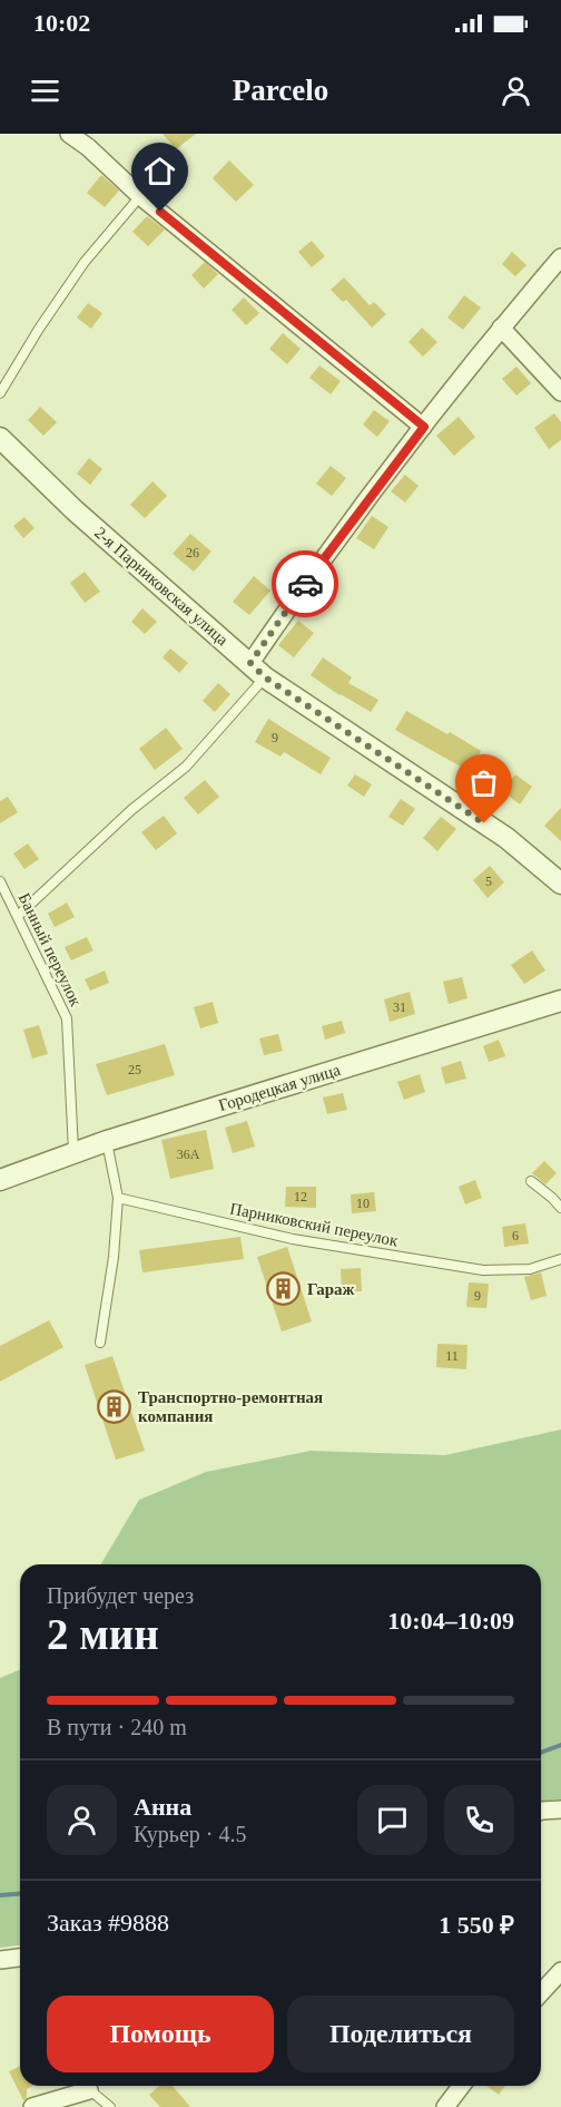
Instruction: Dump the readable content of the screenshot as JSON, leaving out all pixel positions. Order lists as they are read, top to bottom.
{
  "streets": {
    "street": ["2-я Парниковская улица", "Городецкая улица"],
    "lane": ["Банный переулок", "Парниковский переулок"]
  },
  "crossings": [
    ["Банный переулок", "Городецкая улица"]
  ],
  "places": {
    "building": ["Гараж", "Транспортно-ремонтная компания"]
  },
  "house_numbers": [
    "26",
    "9",
    "5",
    "31",
    "25",
    "36А",
    "12",
    "10",
    "6",
    "9",
    "11"
  ],
  "page": {
    "status": "10:02",
    "header": "Parcelo",
    "heading": ["2 мин", "Прибудет через", "10:04–10:09"],
    "panel": [
      "Анна",
      "Курьер · 4.5",
      "Заказ #9888",
      "1 550 ₽"
    ],
    "bar": "В пути · 240 m",
    "buttons": ["Помощь", "Поделиться"]
  }
}
